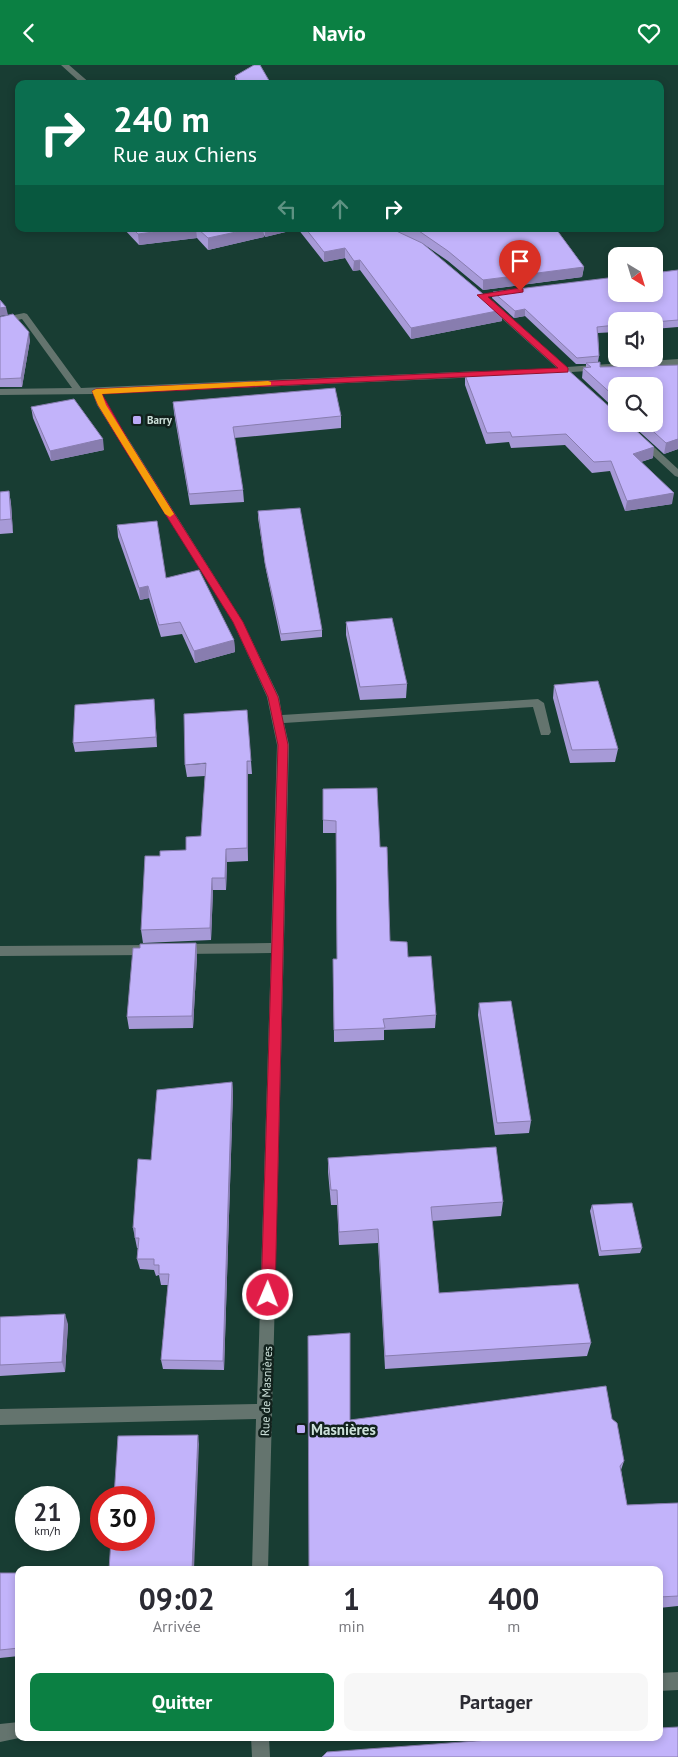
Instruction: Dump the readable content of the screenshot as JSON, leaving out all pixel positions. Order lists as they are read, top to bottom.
{
  "streets": {
    "street": ["Rue de Masnières"]
  },
  "places": {
    "transit": ["Barry", "Masnières"]
  },
  "north": "bottom right",
  "page": {
    "header": "Navio",
    "turn": ["240 m", "Rue aux Chiens"],
    "speed": "21 km/h",
    "limit": "30",
    "eta": [
      "09:02",
      "Arrivée",
      "1",
      "min",
      "400",
      "m"
    ],
    "buttons": ["Quitter", "Partager"]
  }
}
